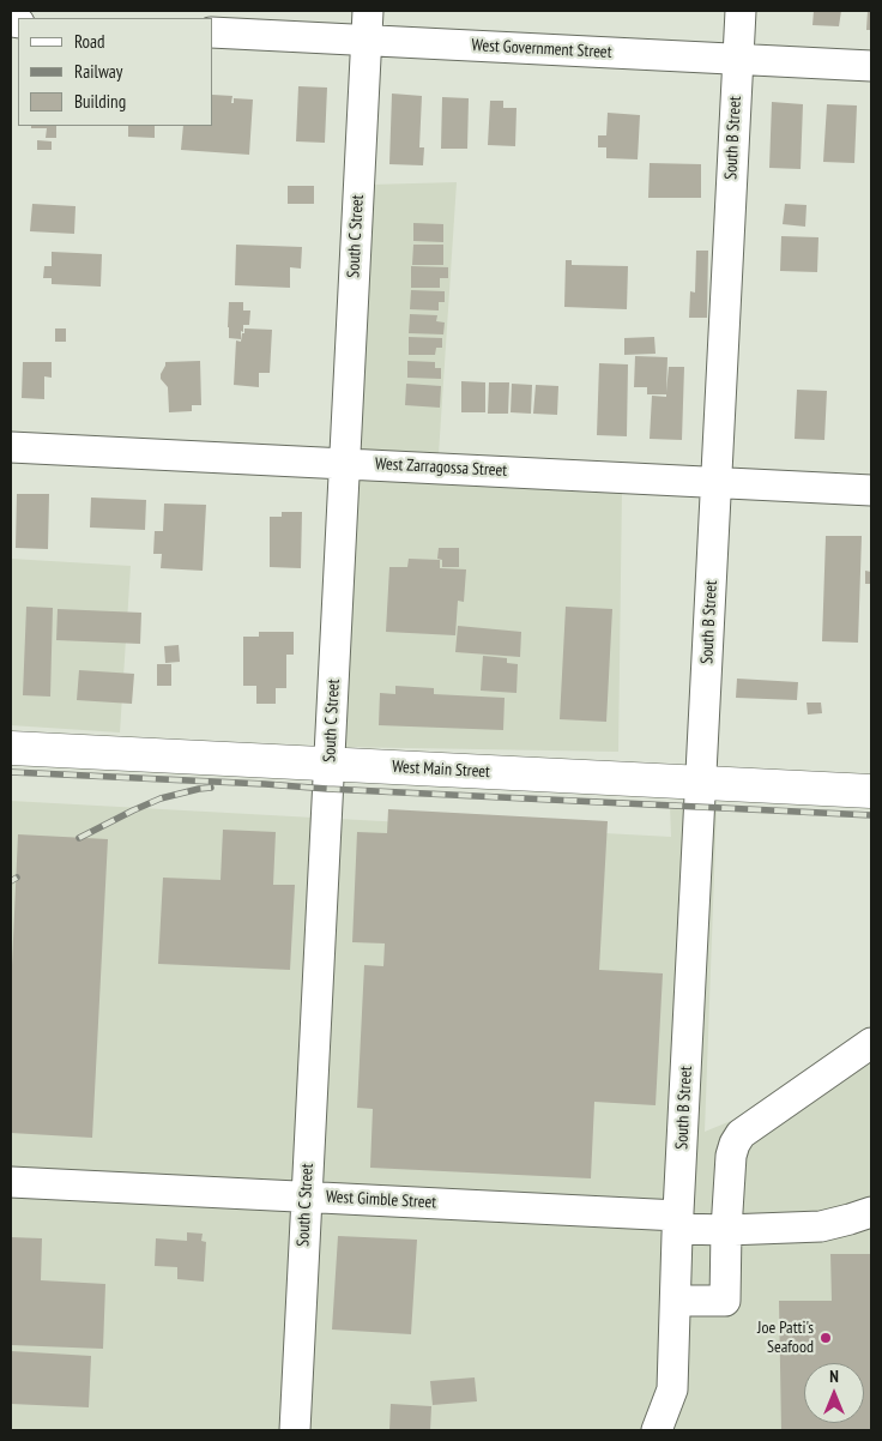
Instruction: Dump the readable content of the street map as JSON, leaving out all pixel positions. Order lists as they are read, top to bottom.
{
  "streets": {
    "main road": ["West Main Street"],
    "street": [
      "West Government Street",
      "South B Street",
      "South C Street",
      "West Zarragossa Street",
      "West Gimble Street"
    ]
  },
  "crossings": [
    ["West Government Street", "South B Street"],
    ["West Government Street", "South C Street"],
    ["South B Street", "West Zarragossa Street"],
    ["South B Street", "West Main Street"],
    ["South B Street", "West Gimble Street"],
    ["South C Street", "West Zarragossa Street"],
    ["South C Street", "West Main Street"],
    ["South C Street", "West Gimble Street"]
  ],
  "places": ["Joe Patti's Seafood"],
  "legend": ["Road", "Railway", "Building"],
  "north": "top"
}
